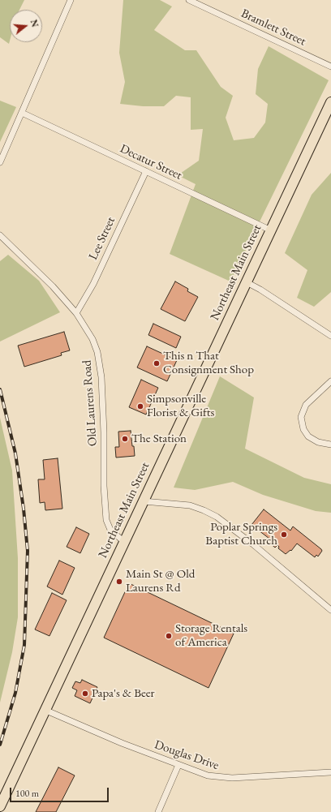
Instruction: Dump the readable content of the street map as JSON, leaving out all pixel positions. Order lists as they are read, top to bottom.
{
  "streets": {
    "main road": ["Northeast Main Street"],
    "street": [
      "Bramlett Street",
      "Decatur Street",
      "Lee Street",
      "Old Laurens Road",
      "Douglas Drive"
    ]
  },
  "crossings": [
    ["Decatur Street", "Lee Street"],
    ["Decatur Street", "Northeast Main Street"],
    ["Lee Street", "Old Laurens Road"],
    ["Northeast Main Street", "Old Laurens Road"],
    ["Northeast Main Street", "Douglas Drive"]
  ],
  "places": [
    "This n That Consignment Shop",
    "Simpsonville Florist & Gifts",
    "The Station",
    "Poplar Springs Baptist Church",
    "Main St @ Old Laurens Rd",
    "Storage Rentals of America",
    "Papa's & Beer"
  ],
  "scale_bar": "100 m",
  "north": "right"
}
